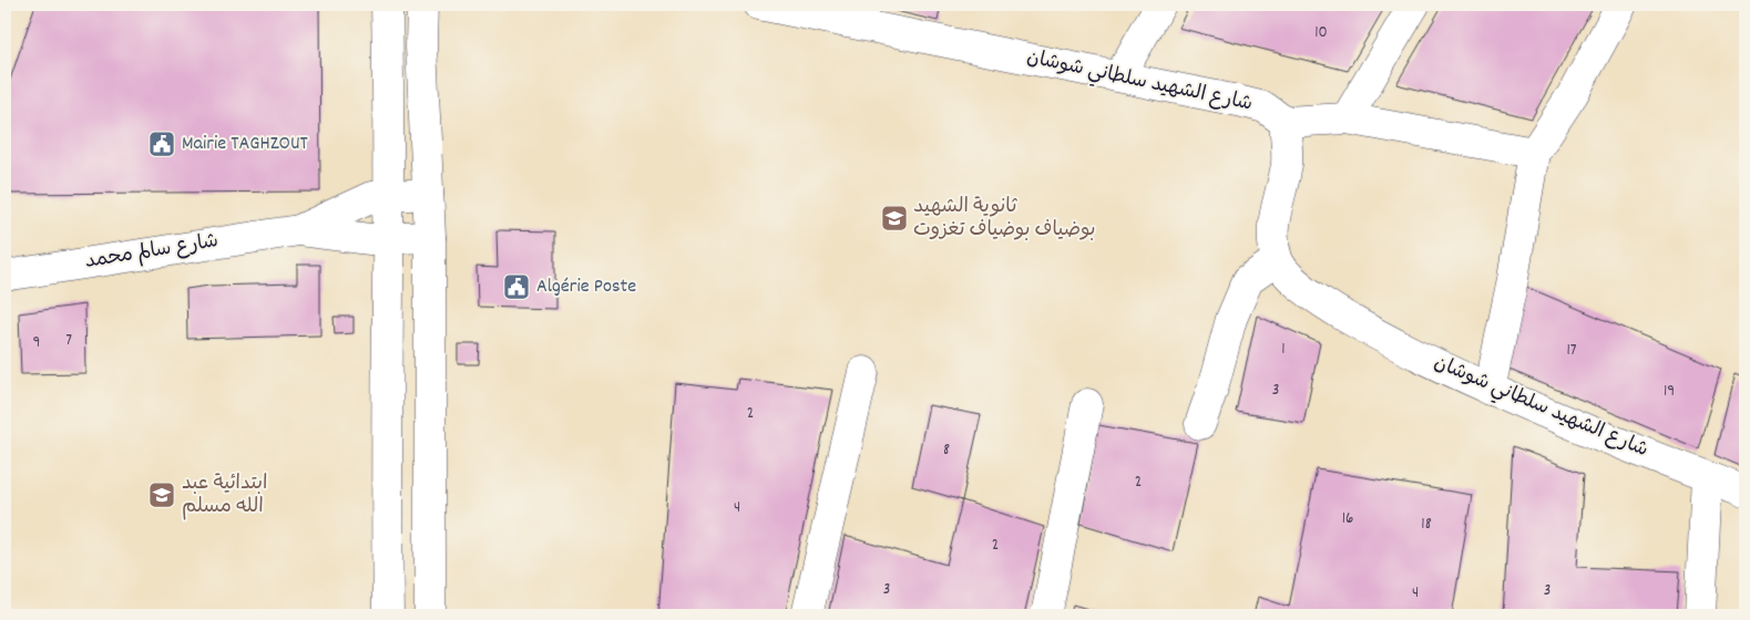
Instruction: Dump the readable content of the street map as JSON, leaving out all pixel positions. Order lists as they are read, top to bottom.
{
  "streets": {
    "main road": ["شارع الشهيد سلطاني شوشان", "شارع سالم محمد"]
  },
  "places": {
    "public building": ["Mairie TAGHZOUT", "Algérie Poste"],
    "school or university": ["ثانوية الشهيد بوضياف بوضياف تغزوت", "ابتدائية عبد الله مسلم"]
  },
  "house_numbers": [
    "10",
    "7",
    "9",
    "1",
    "17",
    "3",
    "19",
    "2",
    "8",
    "2",
    "4",
    "16",
    "18",
    "2",
    "3",
    "3",
    "4"
  ]
}
